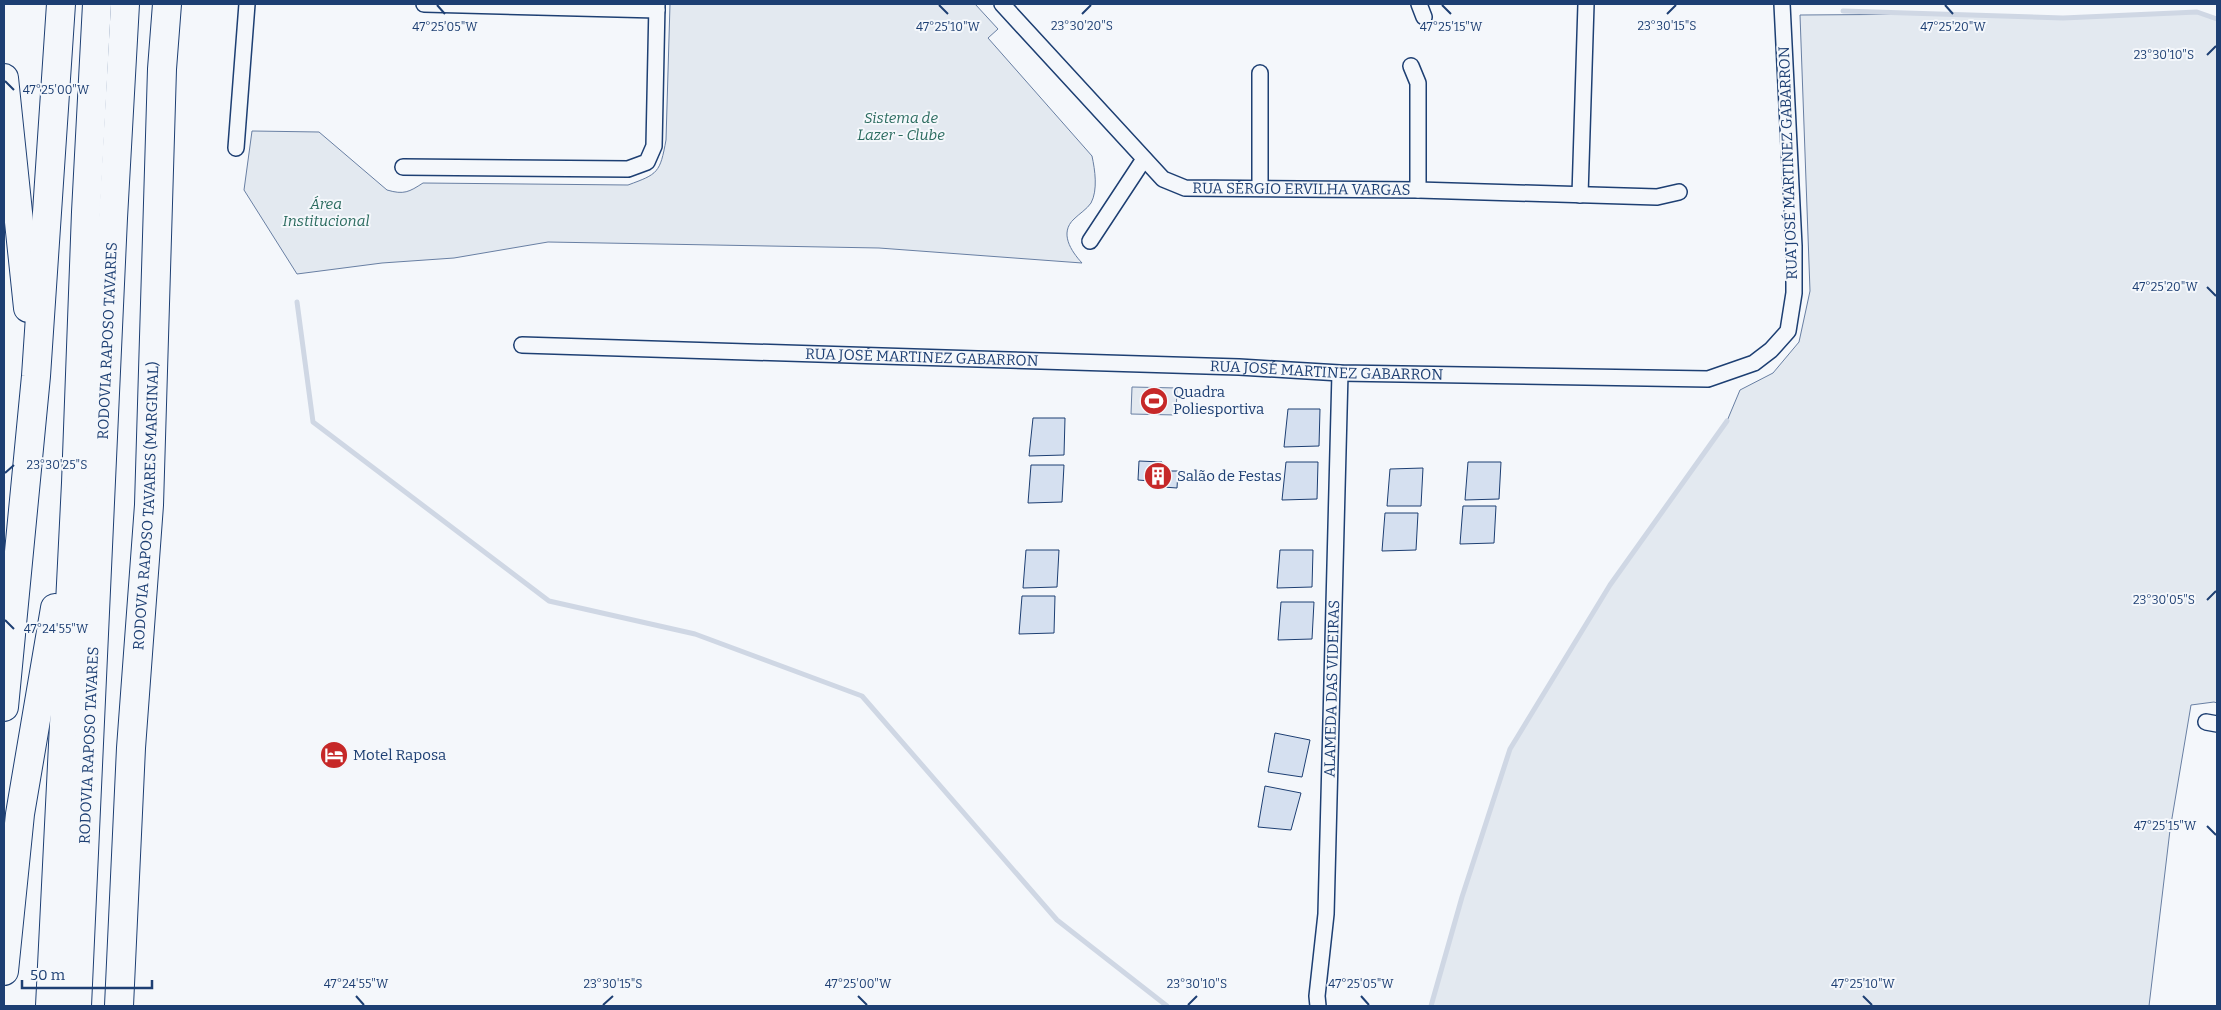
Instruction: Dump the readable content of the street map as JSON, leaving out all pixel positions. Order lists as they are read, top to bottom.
{
  "streets": {
    "highway": ["RODOVIA RAPOSO TAVARES", "RODOVIA RAPOSO TAVARES (MARGINAL)"],
    "street": ["RUA JOSÉ MARTINEZ GABARRON", "RUA SÉRGIO ERVILHA VARGAS", "ALAMEDA DAS VIDEIRAS"]
  },
  "crossings": [
    ["RUA JOSÉ MARTINEZ GABARRON", "ALAMEDA DAS VIDEIRAS"]
  ],
  "parks": ["Sistema de Lazer - Clube", "Área Institucional"],
  "places": {
    "sports": ["Quadra Poliesportiva"],
    "building": ["Salão de Festas"],
    "hotel": ["Motel Raposa"]
  },
  "scale_bar": "50 m",
  "coordinates": [
    "23°30'20\"S",
    "23°30'15\"S",
    "47°25'05\"W",
    "47°25'10\"W",
    "47°25'15\"W",
    "47°25'20\"W",
    "23°30'10\"S",
    "47°25'00\"W",
    "23°30'25\"S",
    "23°30'05\"S",
    "47°24'55\"W"
  ]
}
